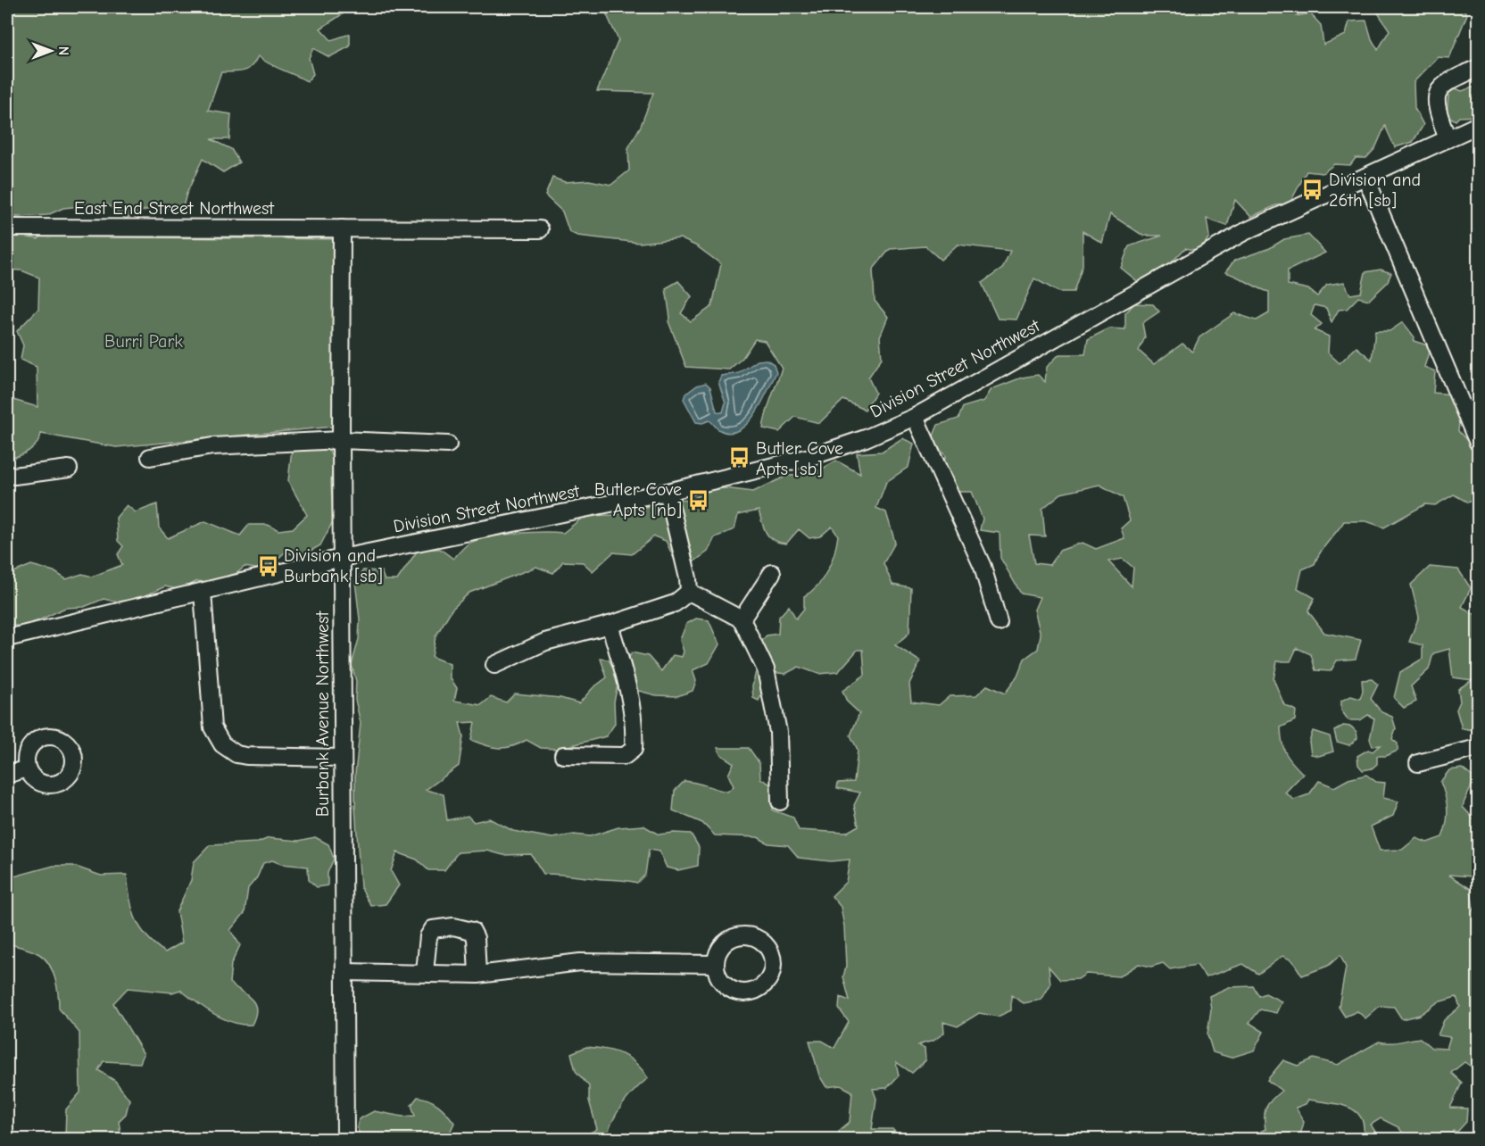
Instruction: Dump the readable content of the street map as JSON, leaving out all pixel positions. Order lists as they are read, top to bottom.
{
  "streets": {
    "street": ["East End Street Northwest", "Division Street Northwest", "Burbank Avenue Northwest"]
  },
  "crossings": [
    ["East End Street Northwest", "Burbank Avenue Northwest"],
    ["Division Street Northwest", "Burbank Avenue Northwest"]
  ],
  "parks": ["Burri Park"],
  "places": {
    "bus stop": [
      "Division and 26th [sb]",
      "Butler Cove Apts [sb]",
      "Butler Cove Apts [nb]",
      "Division and Burbank [sb]"
    ]
  },
  "north": "right"
}
